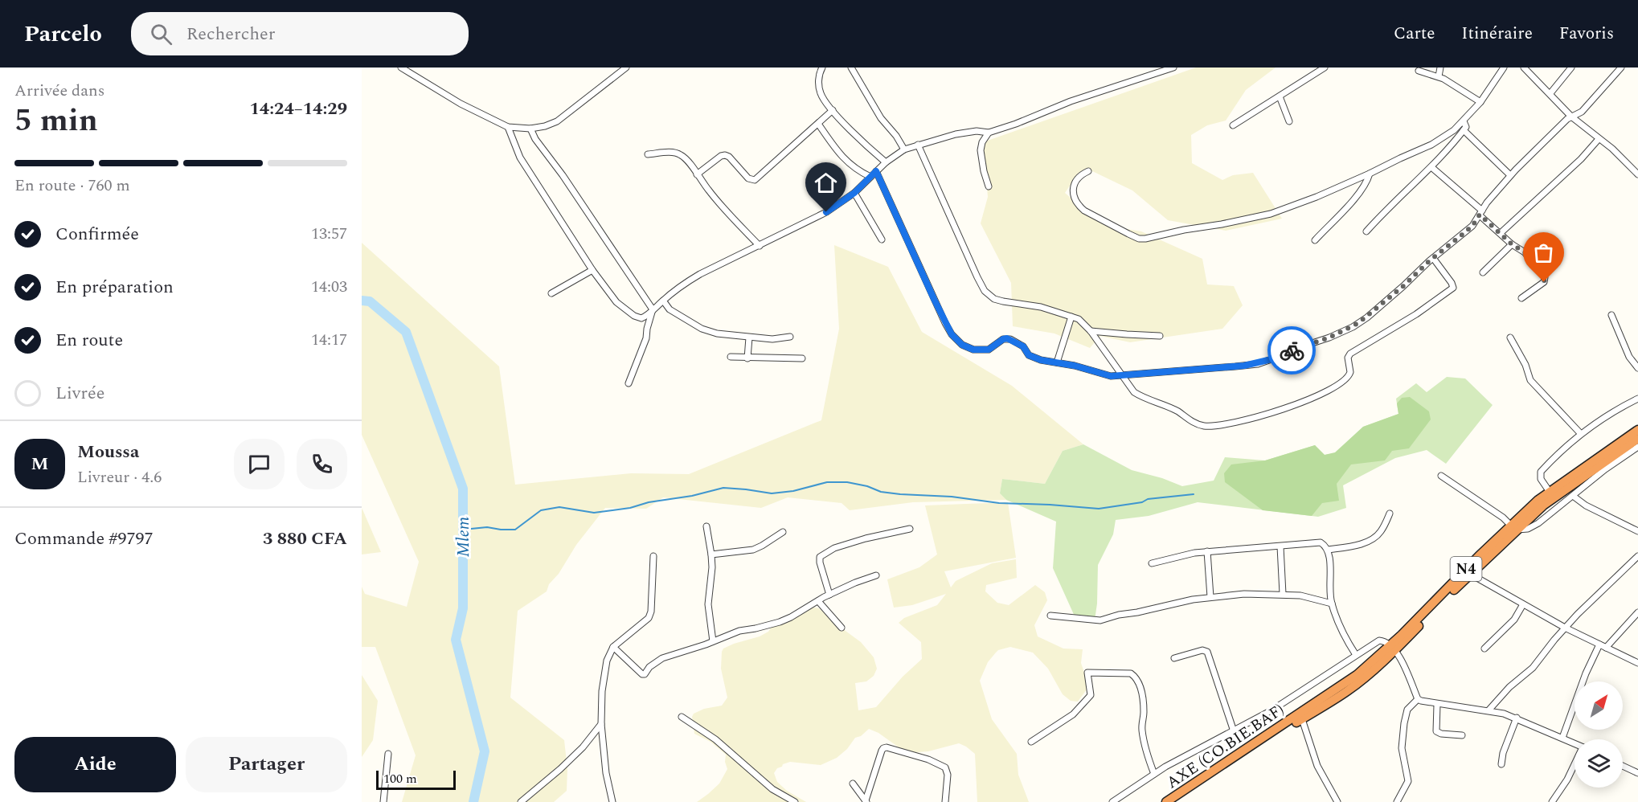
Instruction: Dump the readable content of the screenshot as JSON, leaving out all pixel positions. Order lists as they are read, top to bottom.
{
  "streets": {
    "highway": ["N4", "AXE (CO.BIE.BAF)"]
  },
  "crossings": [
    ["N4", "AXE (CO.BIE.BAF)"]
  ],
  "water": ["Mlem"],
  "scale_bar": "100 m",
  "north": "top right",
  "page": {
    "header": "Parcelo",
    "search": "Rechercher",
    "nav": ["Carte", "Itinéraire", "Favoris"],
    "heading": ["5 min", "Arrivée dans", "14:24–14:29"],
    "panel": [
      "Moussa",
      "Livreur · 4.6",
      "Commande #9797",
      "3 880 CFA"
    ],
    "bar": "En route · 760 m",
    "list": [
      ["Confirmée", "13:57"],
      ["En préparation", "14:03"],
      ["En route", "14:17"],
      "Livrée"
    ],
    "round": "M",
    "buttons": ["Aide", "Partager"],
    "scale": "100 m"
  }
}
